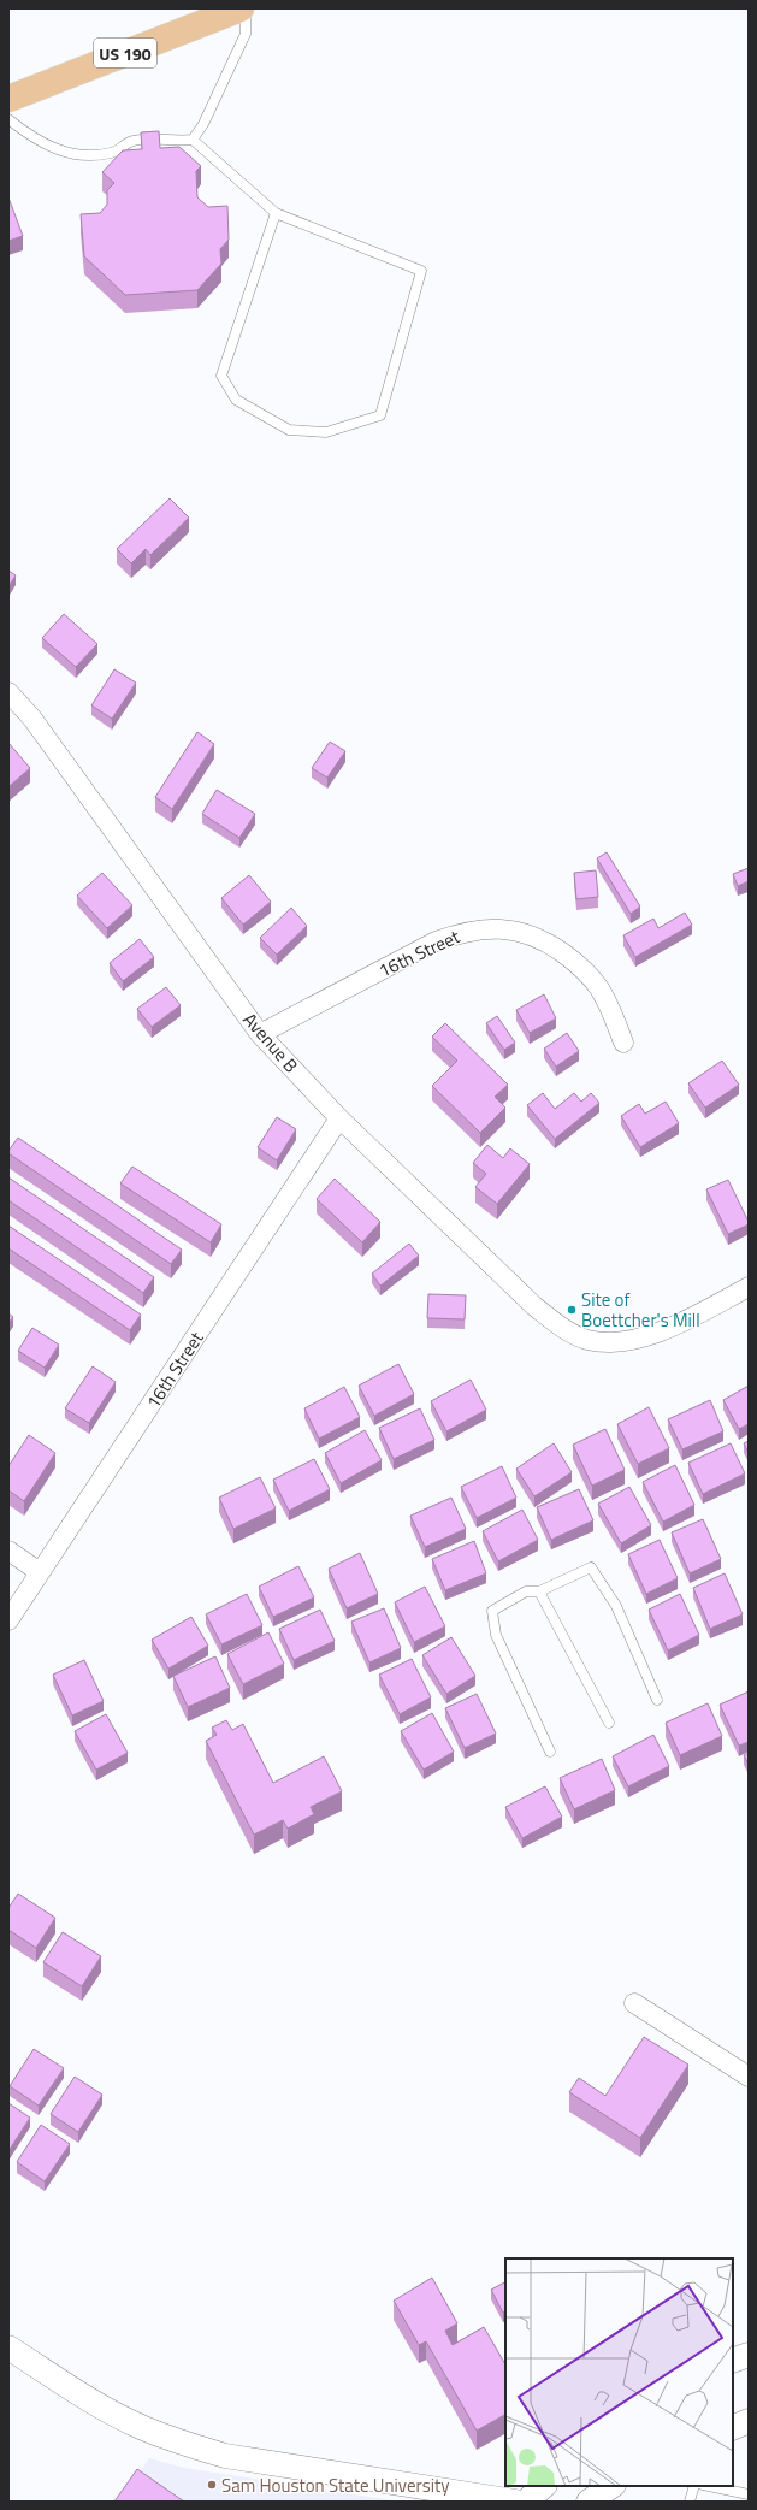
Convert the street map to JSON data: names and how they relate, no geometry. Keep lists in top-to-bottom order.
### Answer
{
  "streets": {
    "main road": ["US 190"],
    "street": ["16th Street", "Avenue B"]
  },
  "crossings": [
    ["16th Street", "Avenue B"]
  ],
  "places": ["Site of Boettcher's Mill", "Sam Houston State University"]
}
